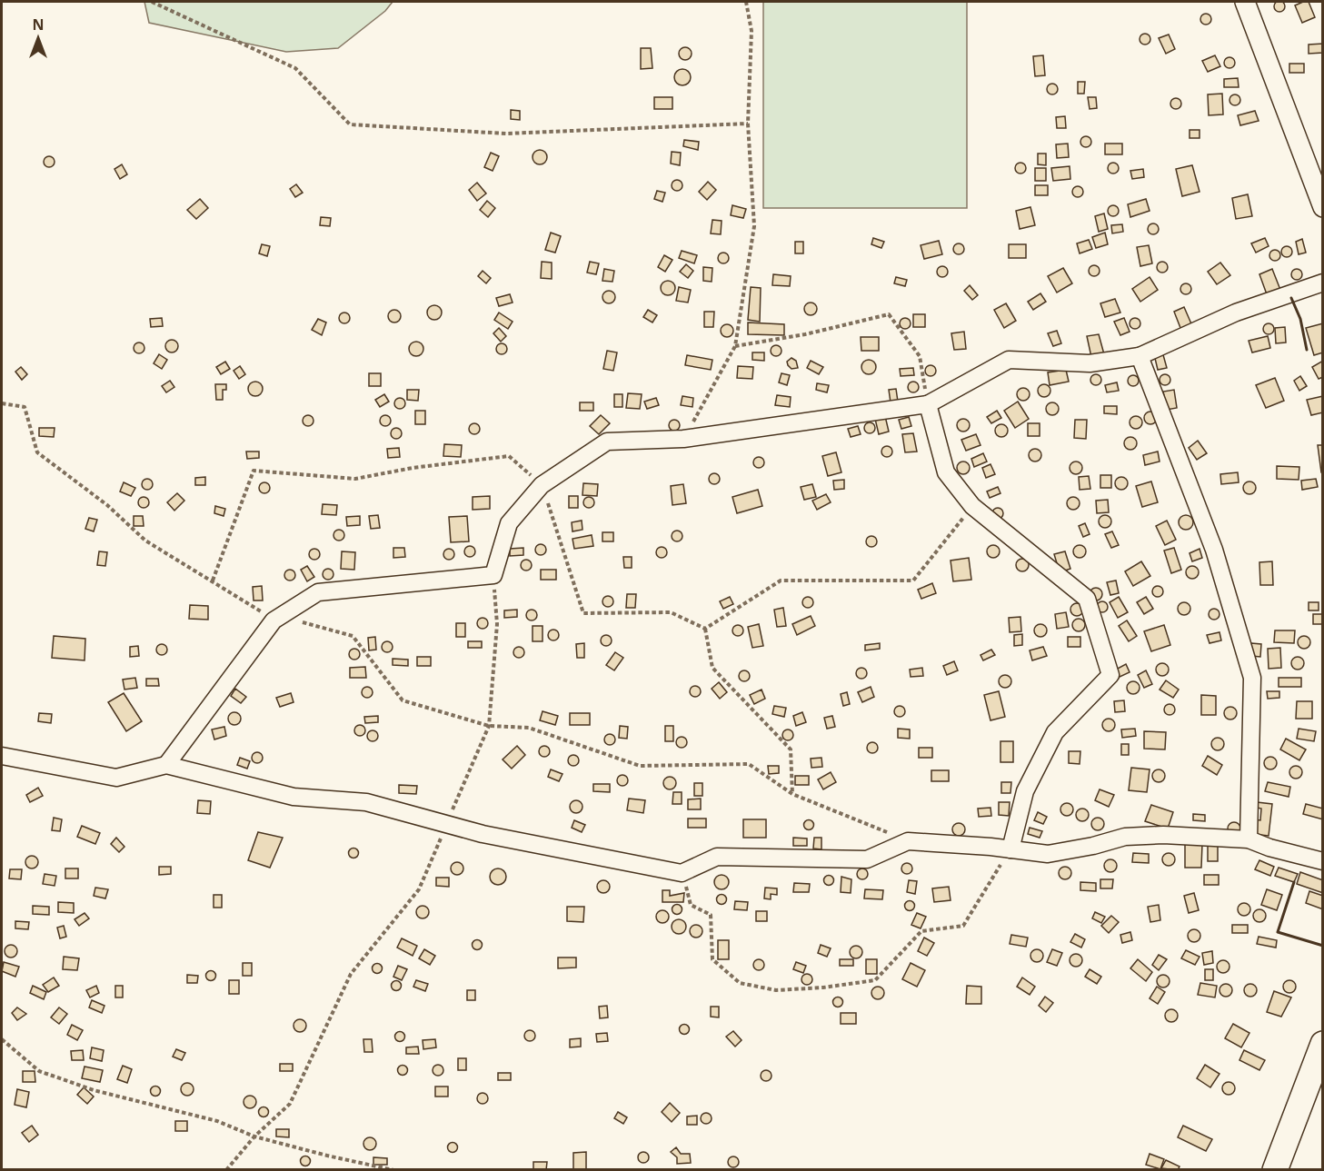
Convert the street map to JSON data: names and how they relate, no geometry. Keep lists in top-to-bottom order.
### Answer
{
  "north": "top"
}
